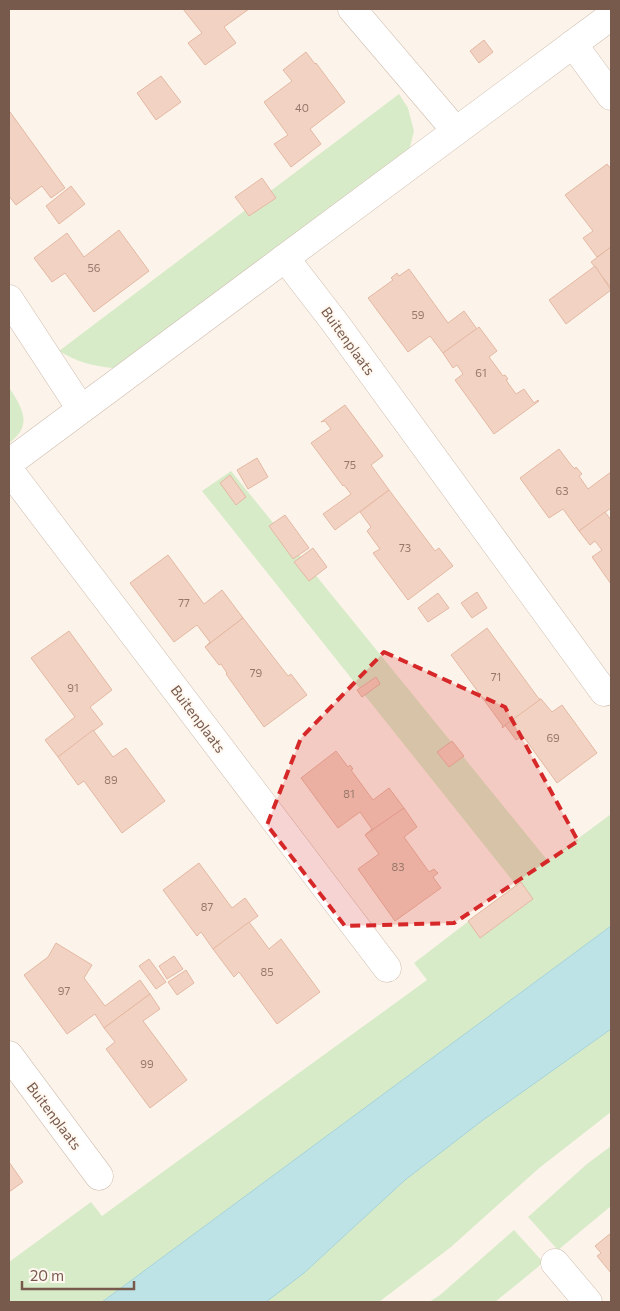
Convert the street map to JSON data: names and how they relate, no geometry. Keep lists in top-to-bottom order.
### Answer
{
  "streets": {
    "street": ["Buitenplaats"]
  },
  "house_numbers": [
    "40",
    "56",
    "59",
    "61",
    "75",
    "63",
    "73",
    "77",
    "79",
    "71",
    "91",
    "69",
    "89",
    "81",
    "83",
    "87",
    "85",
    "97",
    "99"
  ],
  "scale_bar": "20 m"
}
